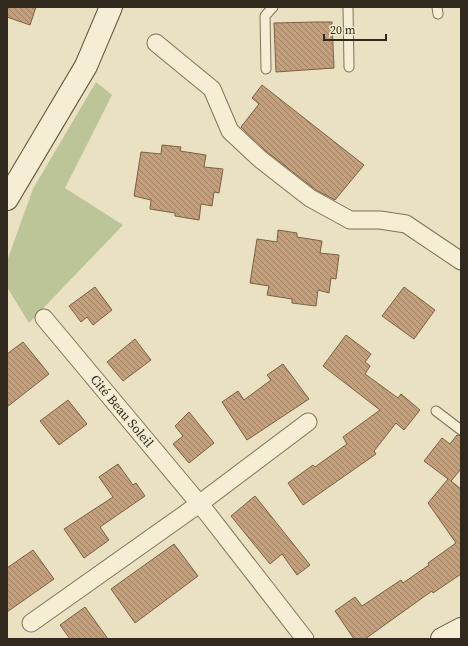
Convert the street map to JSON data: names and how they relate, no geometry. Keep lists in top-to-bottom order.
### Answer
{
  "streets": {
    "street": ["Cité Beau Soleil"]
  },
  "scale_bar": "20 m"
}
